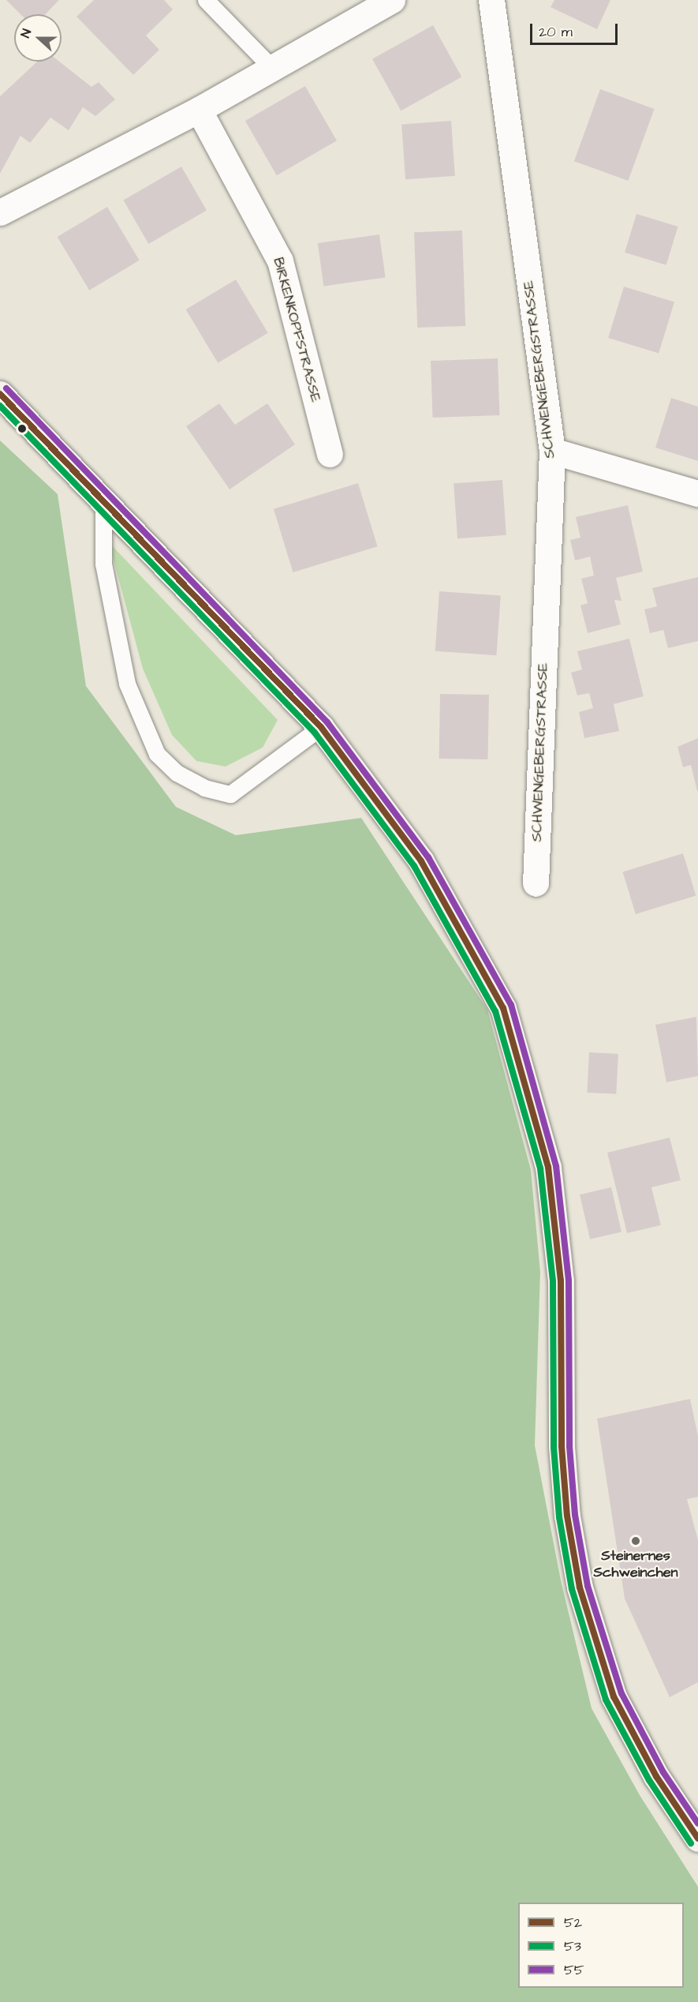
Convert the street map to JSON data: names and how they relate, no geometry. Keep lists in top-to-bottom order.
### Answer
{
  "streets": {
    "street": ["BIRKENKOPFSTRASSE", "SCHWENGEBERGSTRASSE"]
  },
  "places": ["Steinernes Schweinchen"],
  "lines": ["transit line 55", "transit line 52", "transit line 53"],
  "legend": ["52", "53", "55"],
  "scale_bar": "20 m",
  "north": "left"
}
